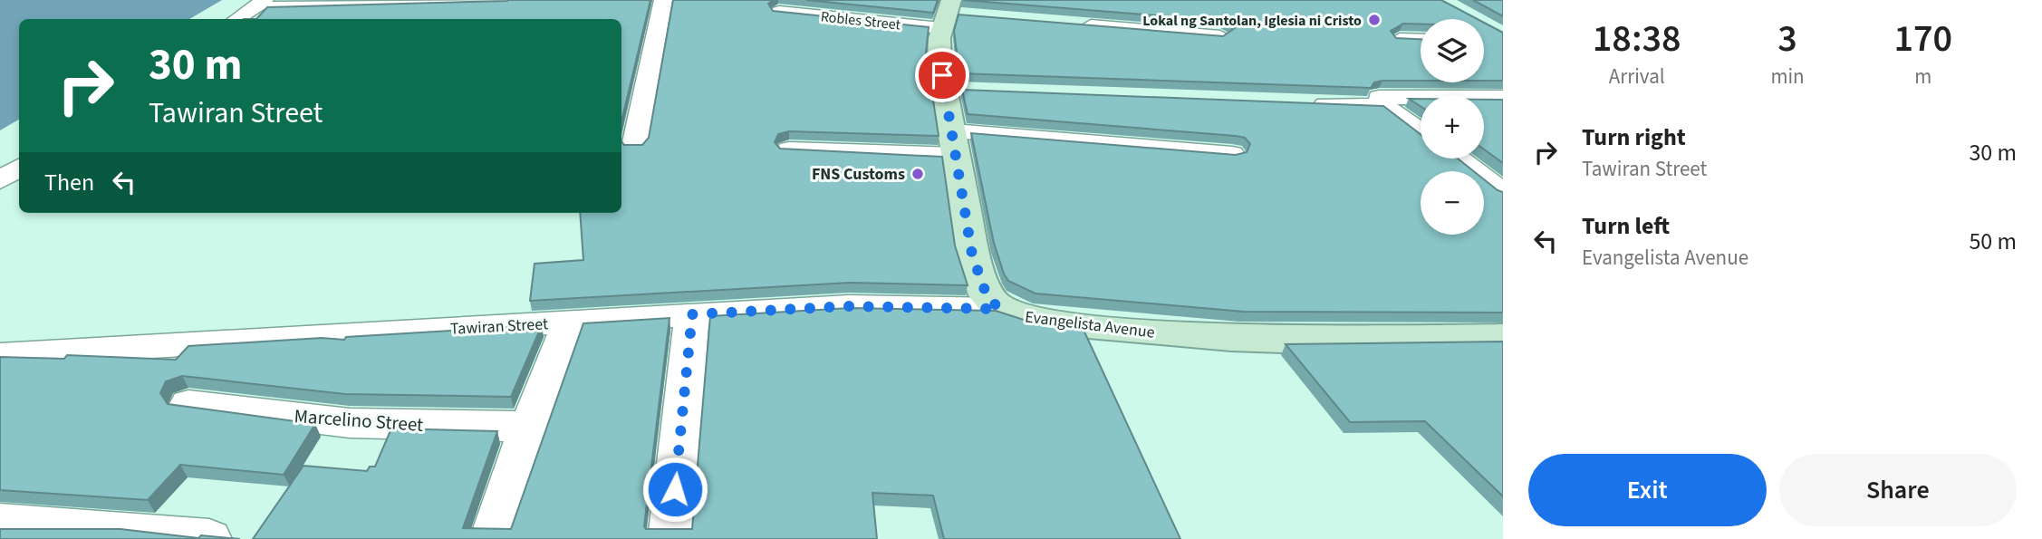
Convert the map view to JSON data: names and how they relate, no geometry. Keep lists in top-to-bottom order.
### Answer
{
  "streets": {
    "street": [
      "Robles Street",
      "Evangelista Avenue",
      "Tawiran Street",
      "Marcelino Street"
    ]
  },
  "crossings": [
    ["Evangelista Avenue", "Tawiran Street"]
  ],
  "places": ["Lokal ng Santolan, Iglesia ni Cristo", "FNS Customs"],
  "page": {
    "eta": [
      "18:38",
      "Arrival",
      "3",
      "min",
      "170",
      "m"
    ],
    "map_buttons": ["+", "−"],
    "turn": ["30 m", "Tawiran Street"],
    "list": [
      {
        "name": "Turn right",
        "note": "Tawiran Street",
        "value": "30 m"
      },
      {
        "name": "Turn left",
        "note": "Evangelista Avenue",
        "value": "50 m"
      }
    ],
    "then": "Then",
    "buttons": ["Exit", "Share"]
  }
}
